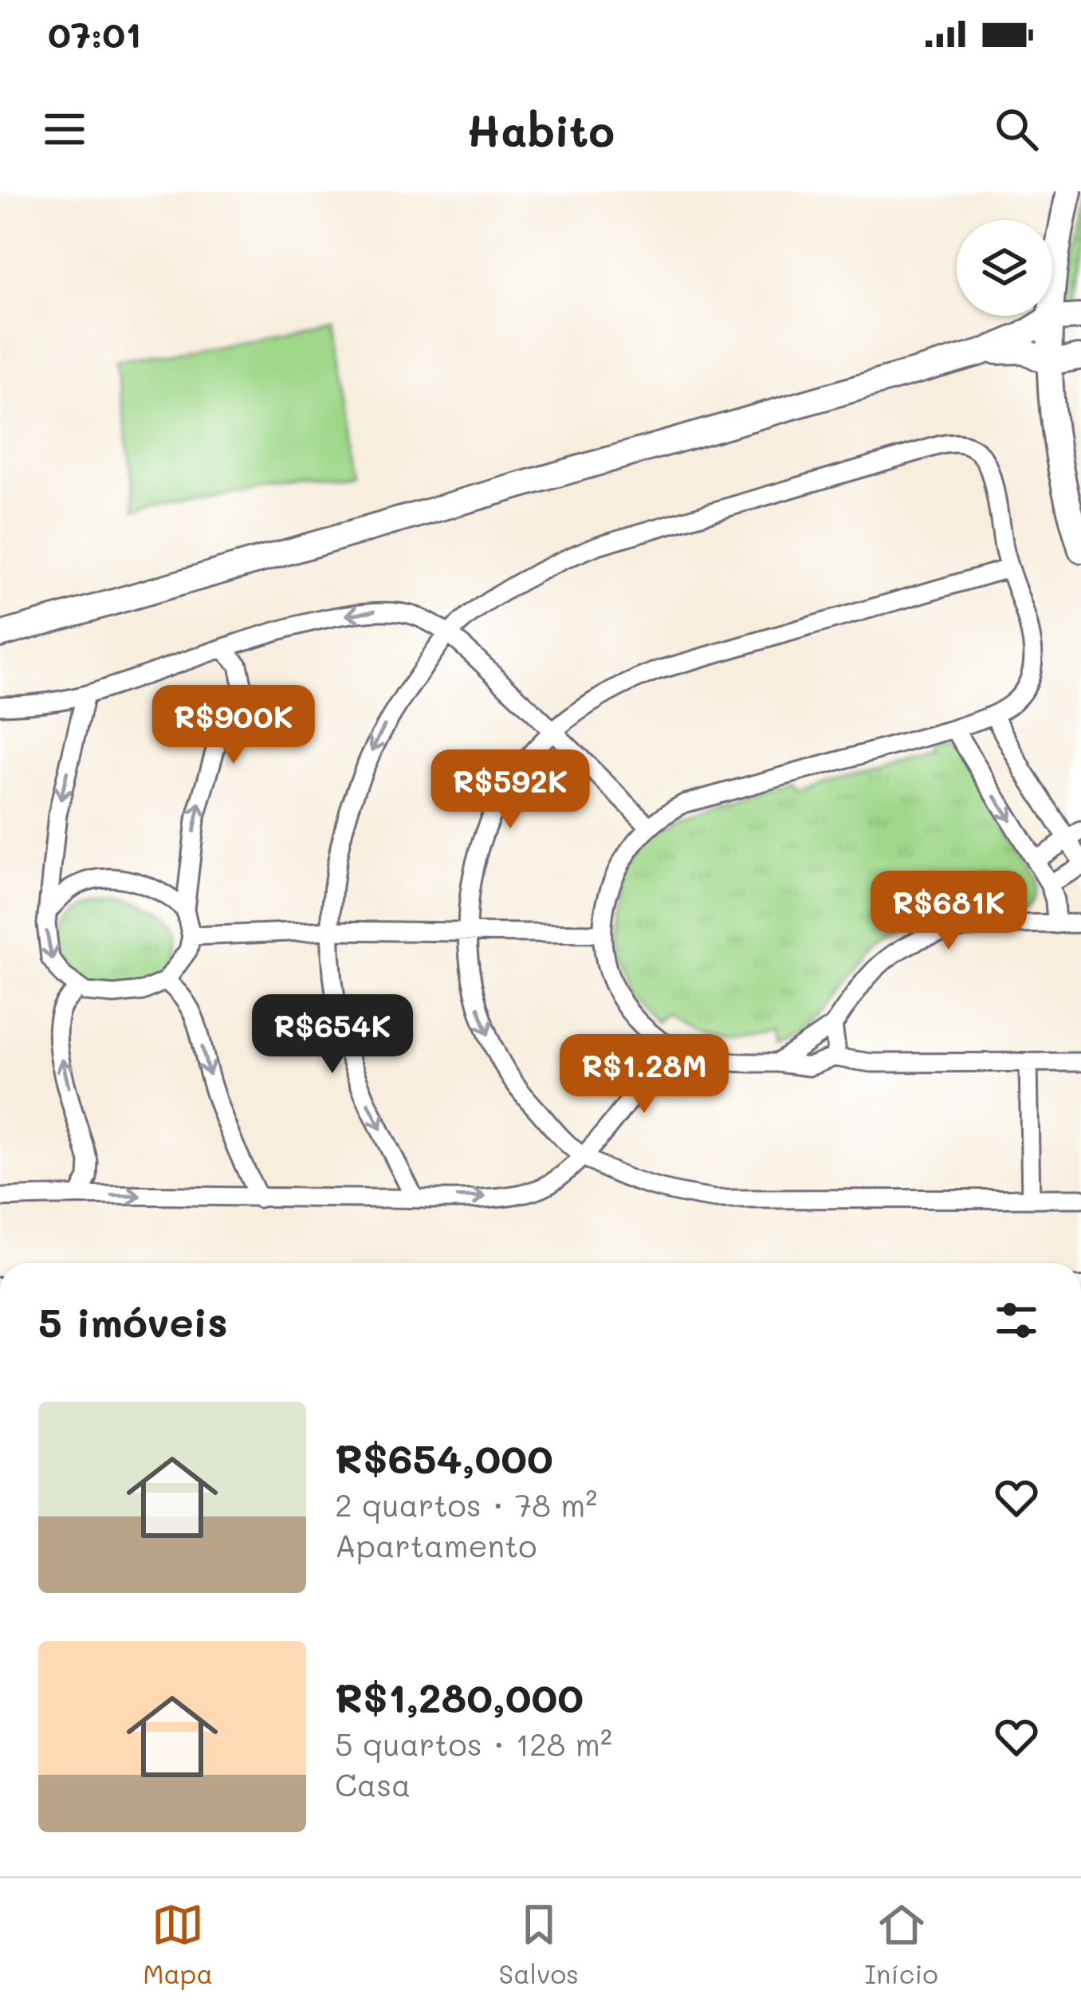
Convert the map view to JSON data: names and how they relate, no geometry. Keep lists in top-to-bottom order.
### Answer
{
  "page": {
    "status": "07:01",
    "header": "Habito",
    "price": [
      "R$900K",
      "R$592K",
      "R$681K",
      "R$654K",
      "R$1.28M"
    ],
    "heading": "5 imóveis",
    "list": [
      {
        "name": "R$654,000",
        "note": "2 quartos · 78 m² · Apartamento"
      },
      {
        "name": "R$1,280,000",
        "note": "5 quartos · 128 m² · Casa"
      }
    ],
    "tabs": ["Mapa", "Salvos", "Início"]
  }
}
